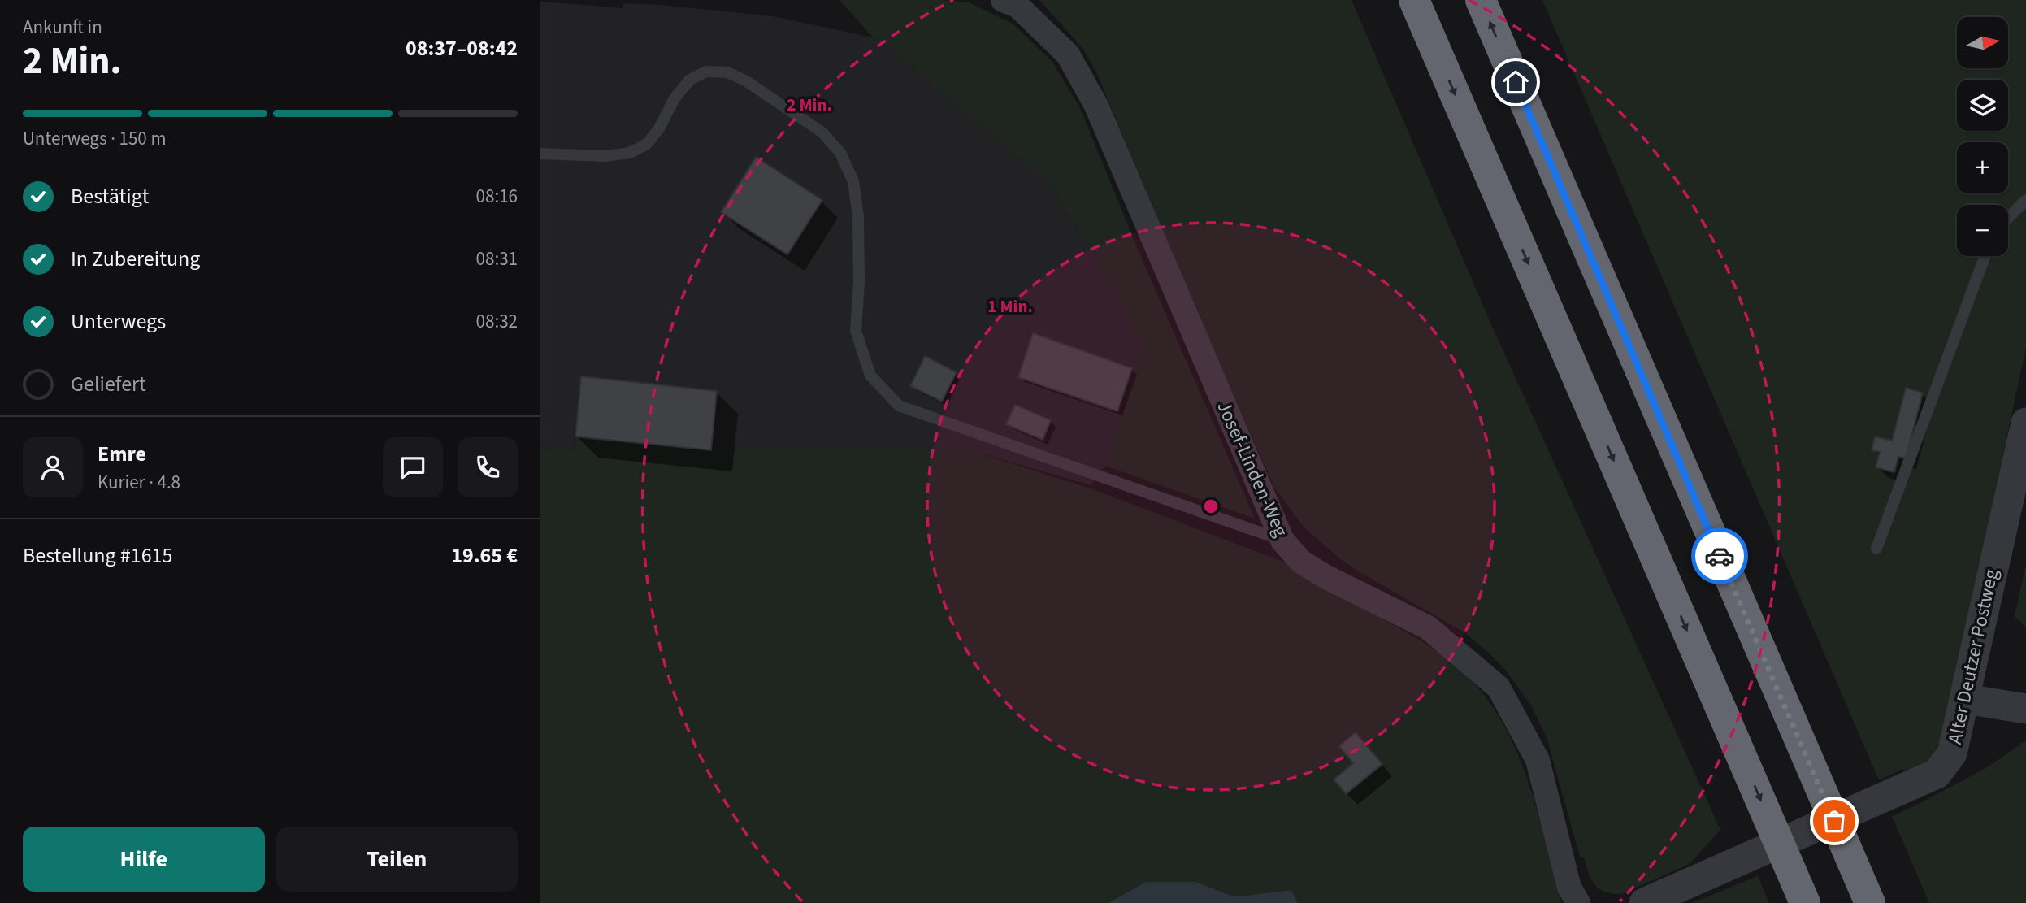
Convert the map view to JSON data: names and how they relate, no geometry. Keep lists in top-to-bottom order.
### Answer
{
  "streets": {
    "street": ["Josef-Linden-Weg", "Alter Deutzer Postweg"]
  },
  "north": "right",
  "page": {
    "heading": ["2 Min.", "Ankunft in", "08:37–08:42"],
    "panel": [
      "Emre",
      "Kurier · 4.8",
      "Bestellung #1615",
      "19.65 €"
    ],
    "map_buttons": ["+", "−"],
    "bar": "Unterwegs · 150 m",
    "list": [
      ["Bestätigt", "08:16"],
      ["In Zubereitung", "08:31"],
      ["Unterwegs", "08:32"],
      "Geliefert"
    ],
    "buttons": ["Hilfe", "Teilen"]
  },
  "rings": ["2 Min.", "1 Min."]
}
